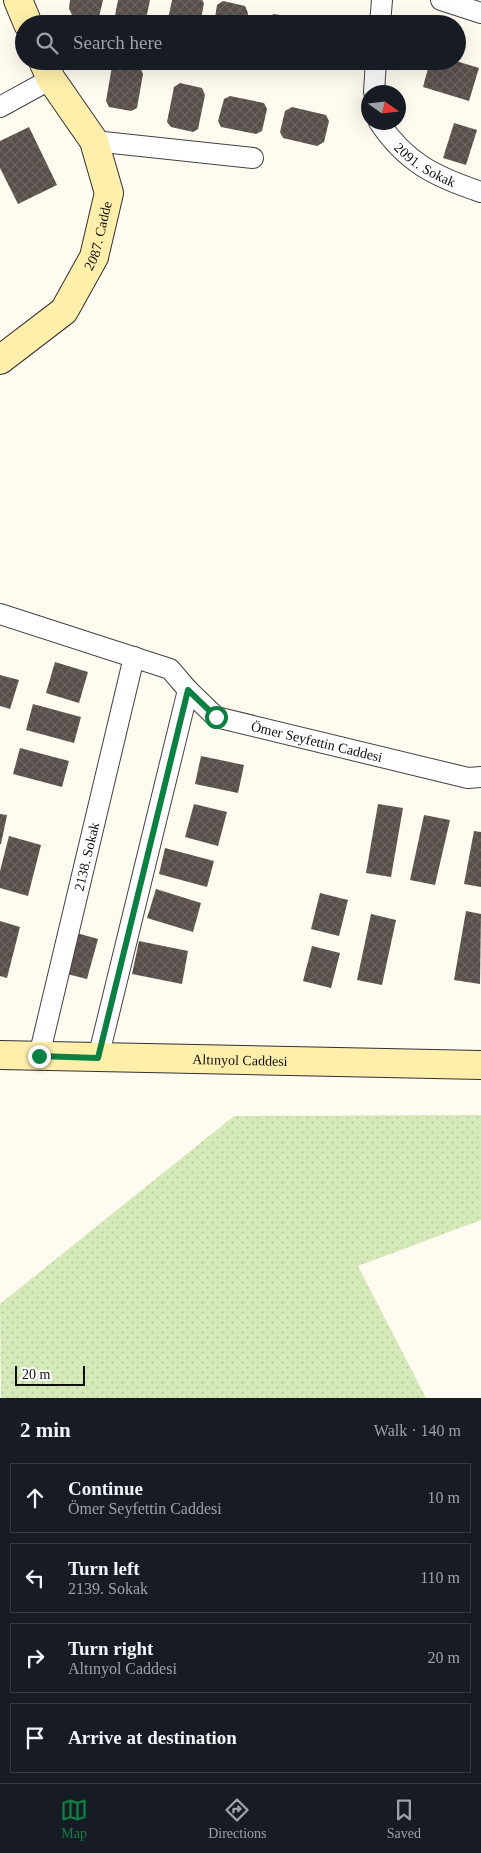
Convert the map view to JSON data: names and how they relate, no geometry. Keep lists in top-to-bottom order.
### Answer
{
  "streets": {
    "main road": ["2087. Cadde", "Altınyol Caddesi"],
    "street": ["2091. Sokak", "Ömer Seyfettin Caddesi", "2138. Sokak"]
  },
  "crossings": [
    ["Ömer Seyfettin Caddesi", "2138. Sokak"],
    ["2138. Sokak", "Altınyol Caddesi"]
  ],
  "scale_bar": "20 m",
  "north": "right",
  "page": {
    "search": "Search here",
    "scale": "20 m",
    "heading": ["2 min", "Walk · 140 m"],
    "list": [
      ["Continue", "Ömer Seyfettin Caddesi", "10 m"],
      ["Turn left", "2139. Sokak", "110 m"],
      ["Turn right", "Altınyol Caddesi", "20 m"],
      "Arrive at destination"
    ],
    "nav": ["Map", "Directions", "Saved"]
  }
}
